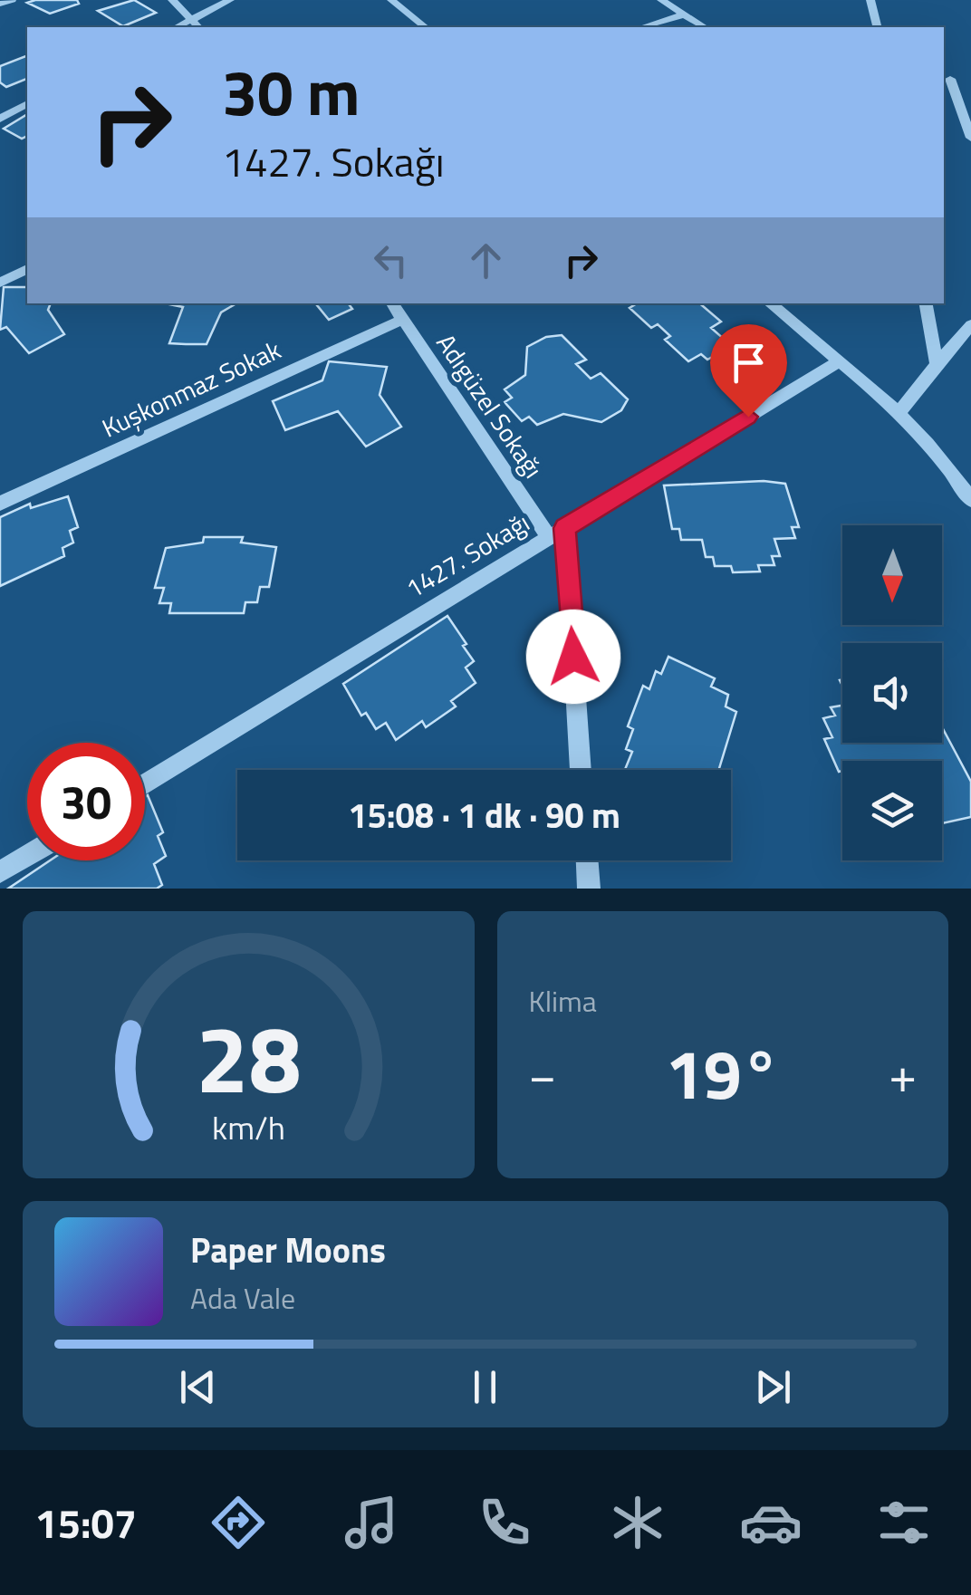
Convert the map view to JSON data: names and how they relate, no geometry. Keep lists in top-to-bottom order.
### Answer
{
  "streets": {
    "street": ["Kuşkonmaz Sokak", "Adıgüzel Sokağı", "1427. Sokağı"]
  },
  "crossings": [
    ["Kuşkonmaz Sokak", "Adıgüzel Sokağı"],
    ["Adıgüzel Sokağı", "1427. Sokağı"]
  ],
  "north": "bottom",
  "page": {
    "turn": ["30 m", "1427. Sokağı"],
    "limit": "30",
    "trip": "15:08 · 1 dk · 90 m",
    "tile": "Klima",
    "heat": ["−", "19°", "+"],
    "song": ["Paper Moons", "Ada Vale"],
    "tabs": "15:07",
    "gauge": ["28", "km/h"]
  }
}
